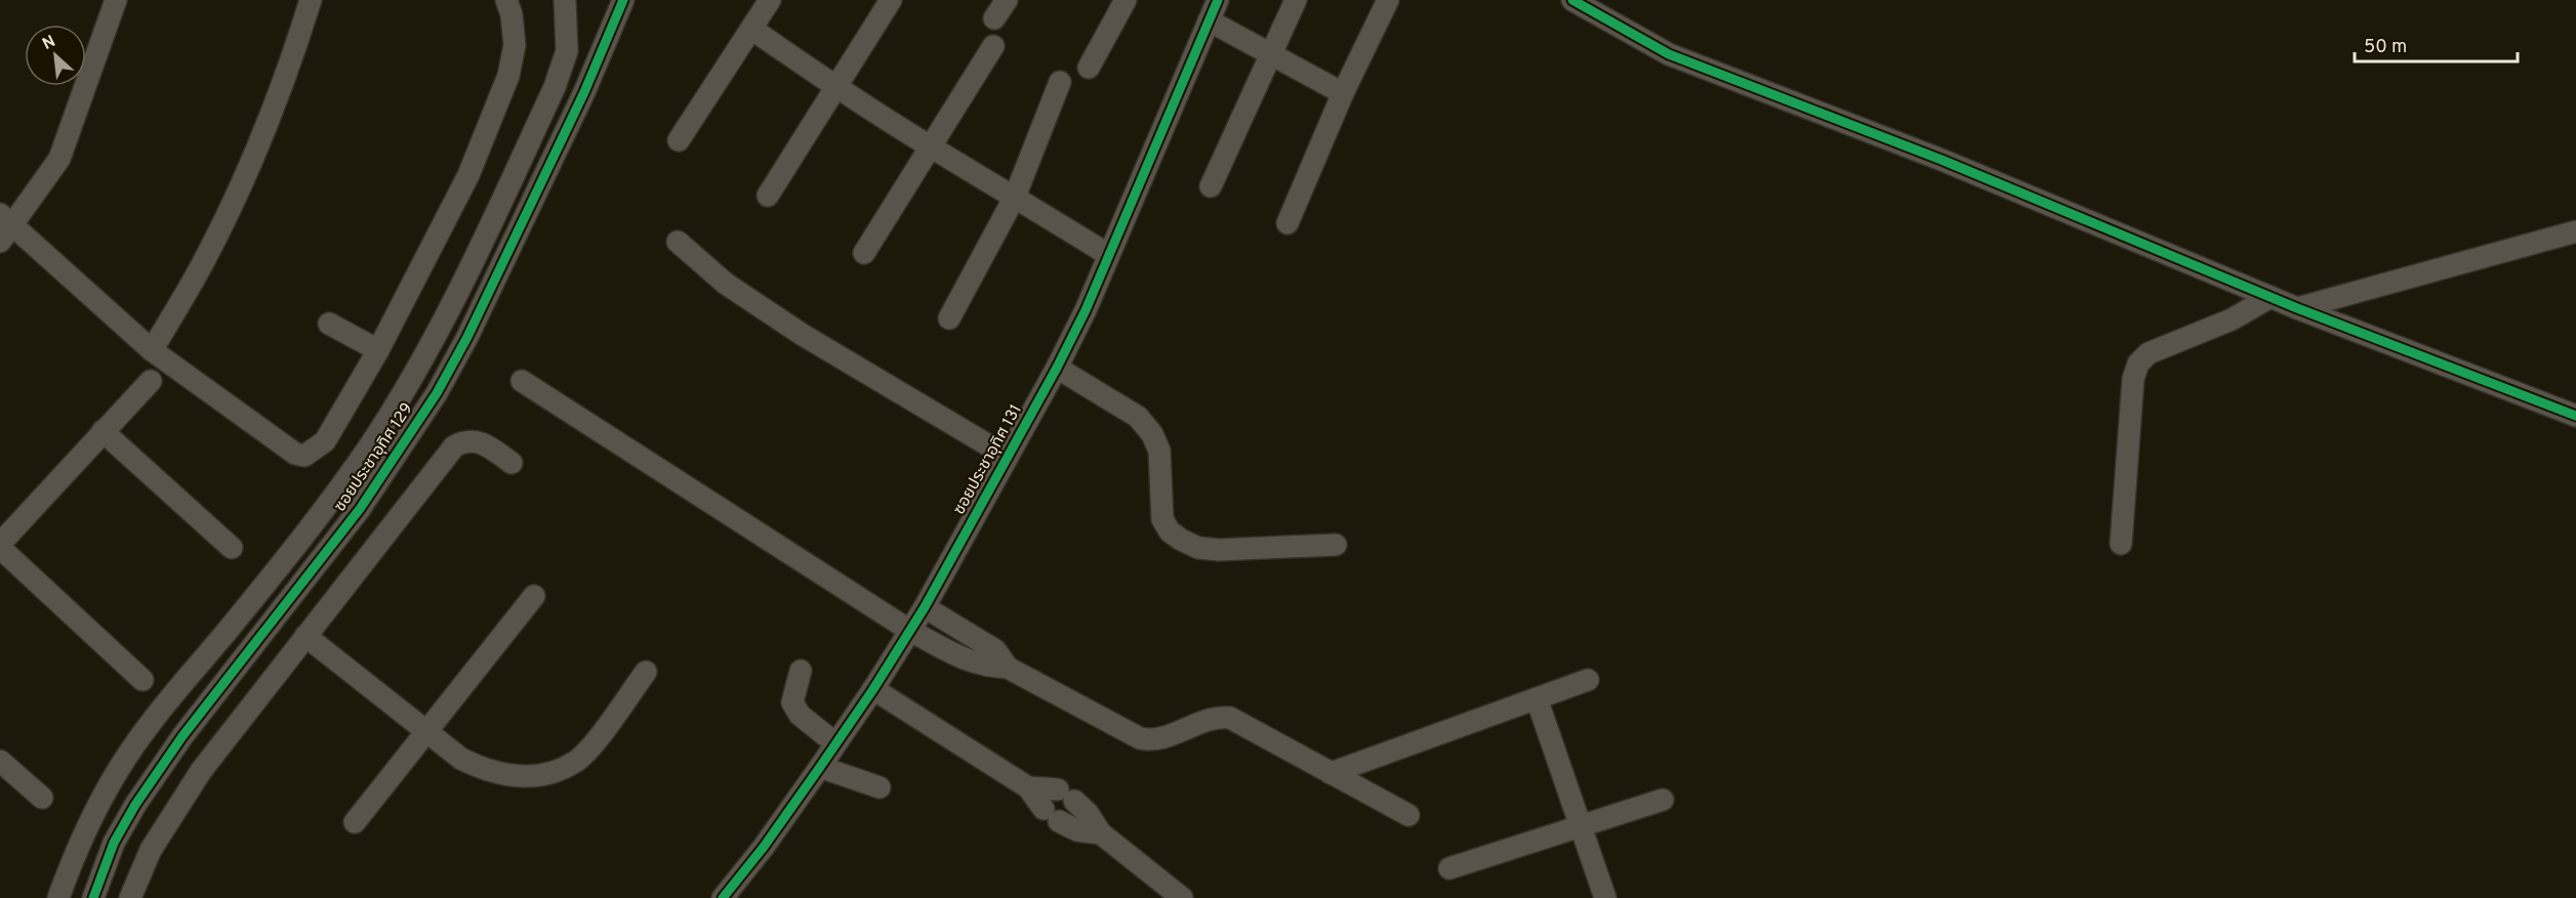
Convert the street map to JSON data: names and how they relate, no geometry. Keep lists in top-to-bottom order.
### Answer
{
  "streets": {
    "street": ["ซอยประชาอุทิศ 129", "ซอยประชาอุทิศ 131"]
  },
  "scale_bar": "50 m",
  "north": "top left"
}
